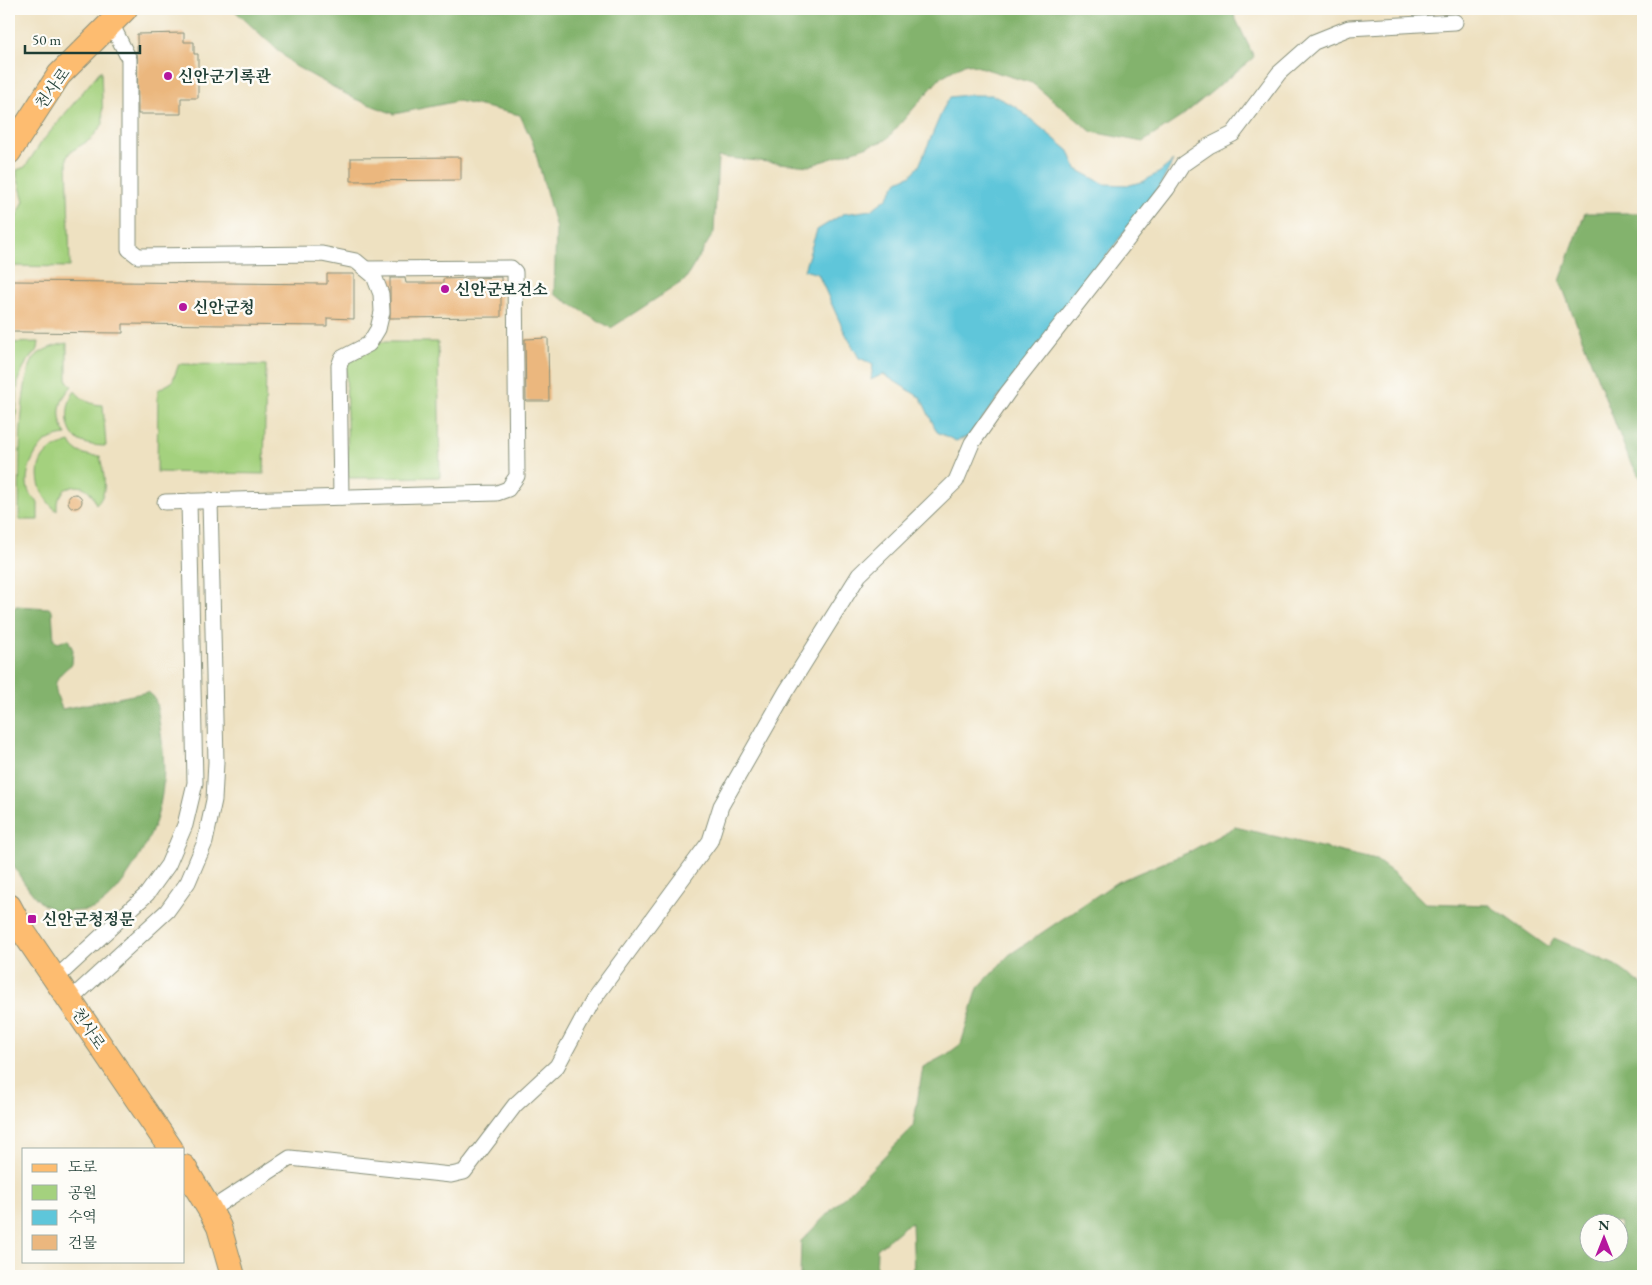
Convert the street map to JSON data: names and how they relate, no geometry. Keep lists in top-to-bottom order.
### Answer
{
  "streets": {
    "main road": ["천사로"]
  },
  "places": {
    "other": ["신안군기록관", "신안군보건소", "신안군청"],
    "transit": ["신안군청정문"]
  },
  "legend": [
    "도로",
    "공원",
    "수역",
    "건물"
  ],
  "scale_bar": "50 m",
  "north": "top"
}
